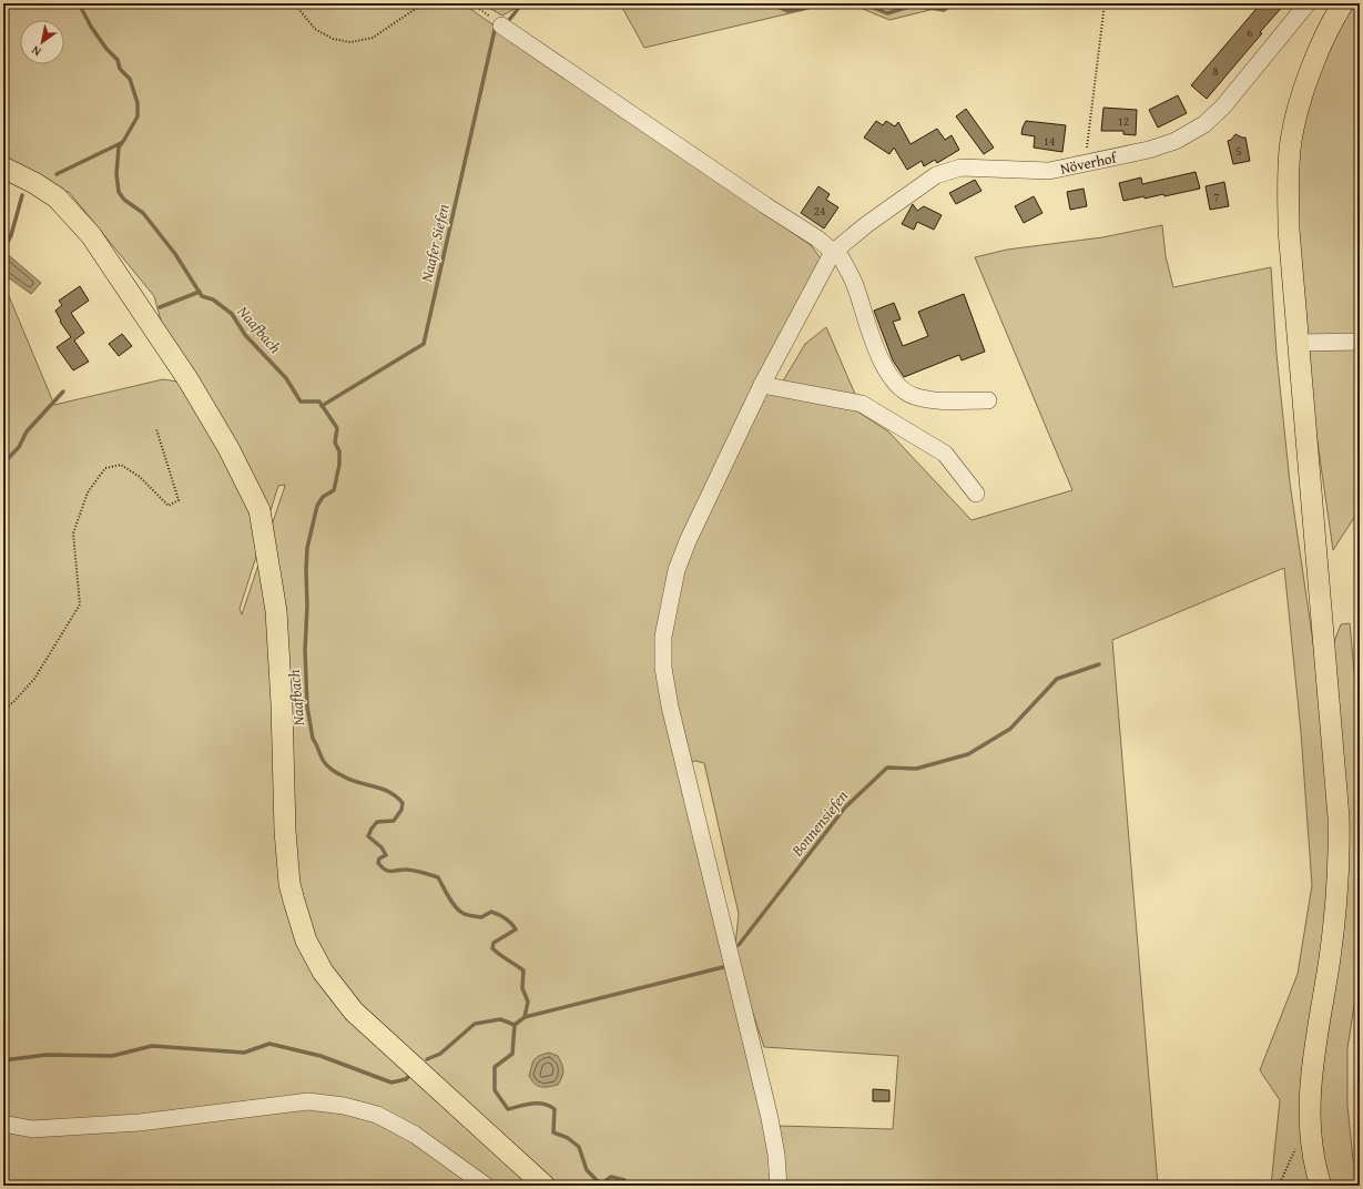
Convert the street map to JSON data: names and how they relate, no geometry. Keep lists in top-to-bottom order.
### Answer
{
  "streets": {
    "street": ["Növerhof"]
  },
  "water": ["Naafer Siefen", "Naafbach", "Bonnensiefen"],
  "house_numbers": [
    "6",
    "8",
    "12",
    "14",
    "5",
    "7",
    "24"
  ],
  "north": "bottom left"
}
